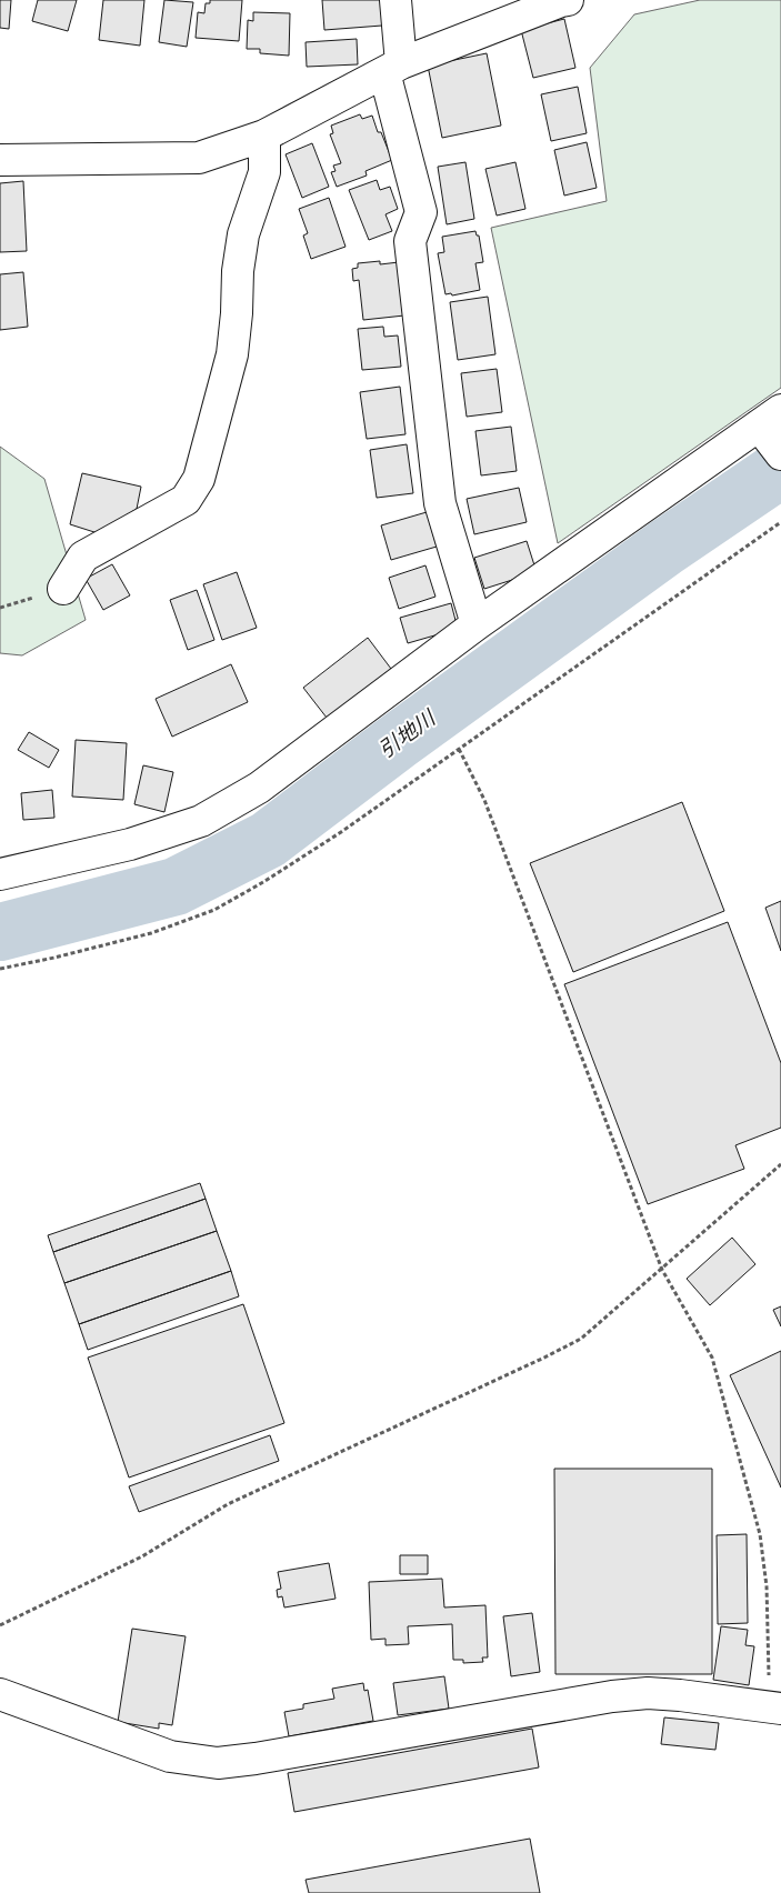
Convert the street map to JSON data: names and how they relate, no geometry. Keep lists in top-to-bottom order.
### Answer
{
  "water": ["引地川"]
}
